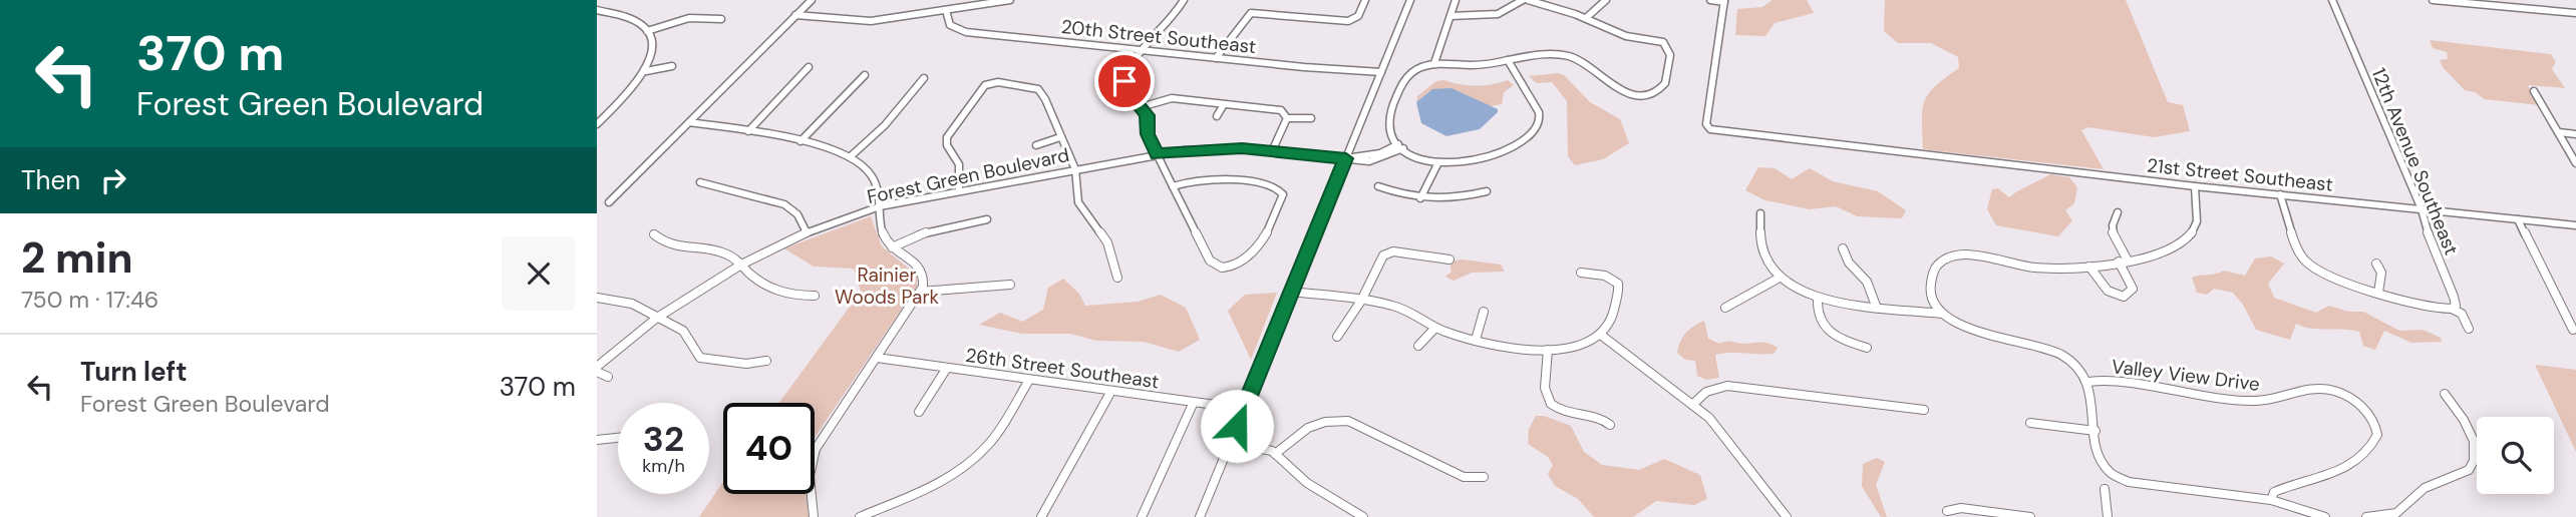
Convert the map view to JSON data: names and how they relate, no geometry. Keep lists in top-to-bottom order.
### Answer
{
  "streets": {
    "street": [
      "20th Street Southeast",
      "12th Avenue Southeast",
      "21st Street Southeast",
      "Forest Green Boulevard",
      "26th Street Southeast",
      "Valley View Drive"
    ]
  },
  "crossings": [
    ["12th Avenue Southeast", "21st Street Southeast"]
  ],
  "parks": ["Rainier Woods Park"],
  "page": {
    "turn": ["370 m", "Forest Green Boulevard"],
    "then": "Then",
    "heading": ["2 min", "750 m · 17:46"],
    "list": [
      {
        "name": "Turn left",
        "note": "Forest Green Boulevard",
        "value": "370 m"
      }
    ],
    "speed": "32 km/h",
    "limit": "40"
  }
}
